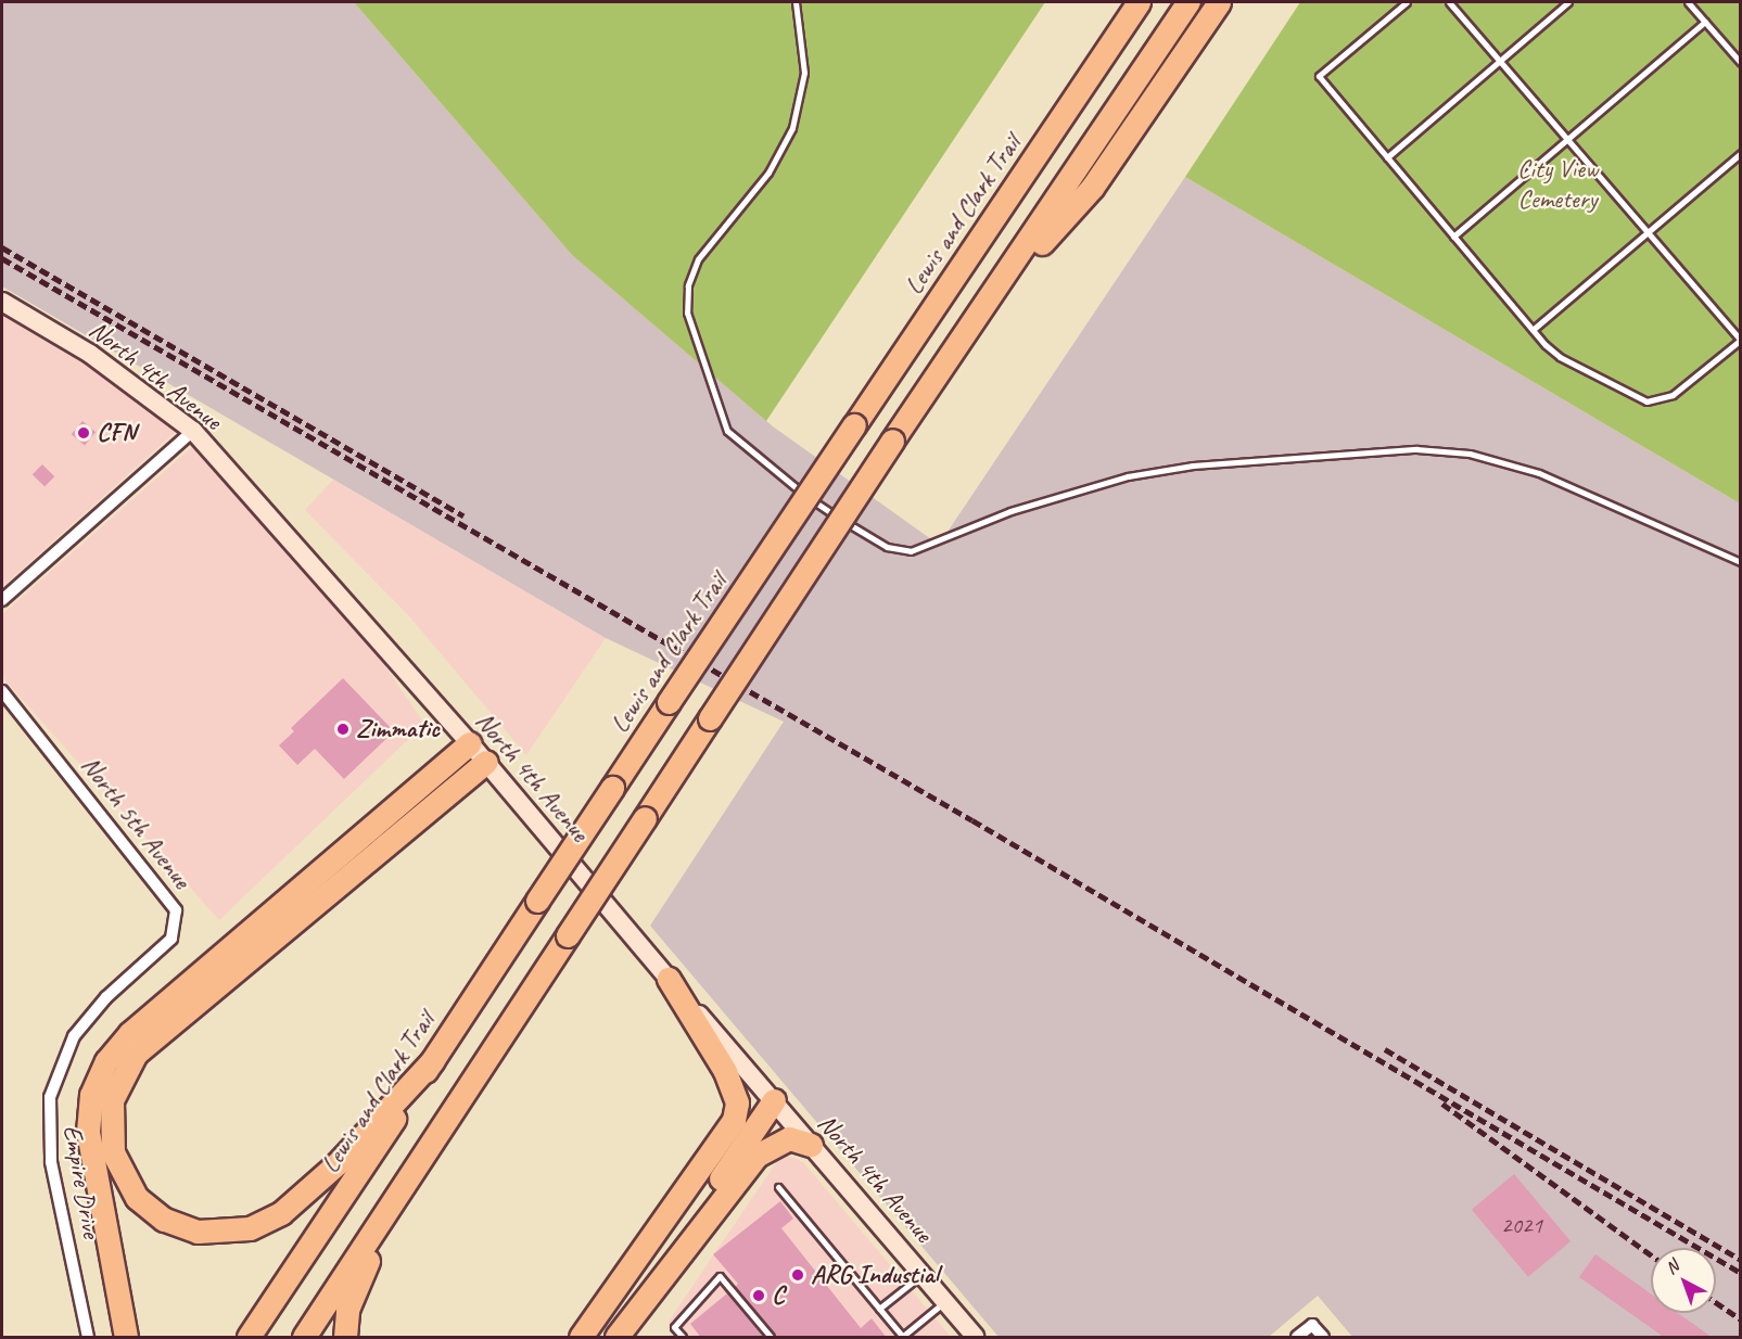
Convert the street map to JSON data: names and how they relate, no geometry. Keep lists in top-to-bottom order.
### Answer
{
  "streets": {
    "highway": ["Lewis and Clark Trail"],
    "main road": ["North 4th Avenue"],
    "street": ["North 5th Avenue", "Empire Drive"]
  },
  "crossings": [
    ["North 5th Avenue", "Empire Drive"]
  ],
  "parks": ["City View Cemetery"],
  "places": [
    "CFN",
    "Zimmatic",
    "ARG Industial",
    "C"
  ],
  "house_numbers": ["2021"],
  "north": "top left"
}
